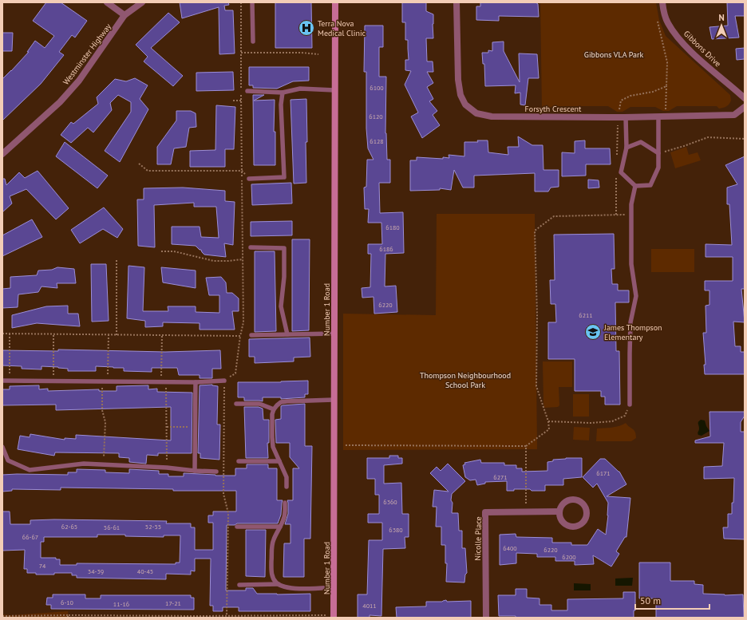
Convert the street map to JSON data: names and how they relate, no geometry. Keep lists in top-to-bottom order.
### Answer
{
  "streets": {
    "main road": ["Number 1 Road"],
    "street": [
      "Gibbons Drive",
      "Westminster Highway",
      "Forsyth Crescent",
      "Nicolle Place"
    ]
  },
  "parks": ["Gibbons VLA Park", "Thompson Neighbourhood School Park"],
  "places": {
    "hospital": ["Terra Nova Medical Clinic"],
    "school or university": ["James Thompson Elementary"]
  },
  "house_numbers": [
    "6100",
    "6120",
    "6128",
    "6180",
    "6186",
    "6220",
    "6211",
    "6171",
    "6271",
    "6360",
    "62-65",
    "52-55",
    "56-61",
    "6380",
    "66-67",
    "6400",
    "6220",
    "6200",
    "74",
    "34-39",
    "40-45",
    "6-10",
    "17-21",
    "11-16",
    "4011"
  ],
  "scale_bar": "50 m",
  "north": "top"
}
